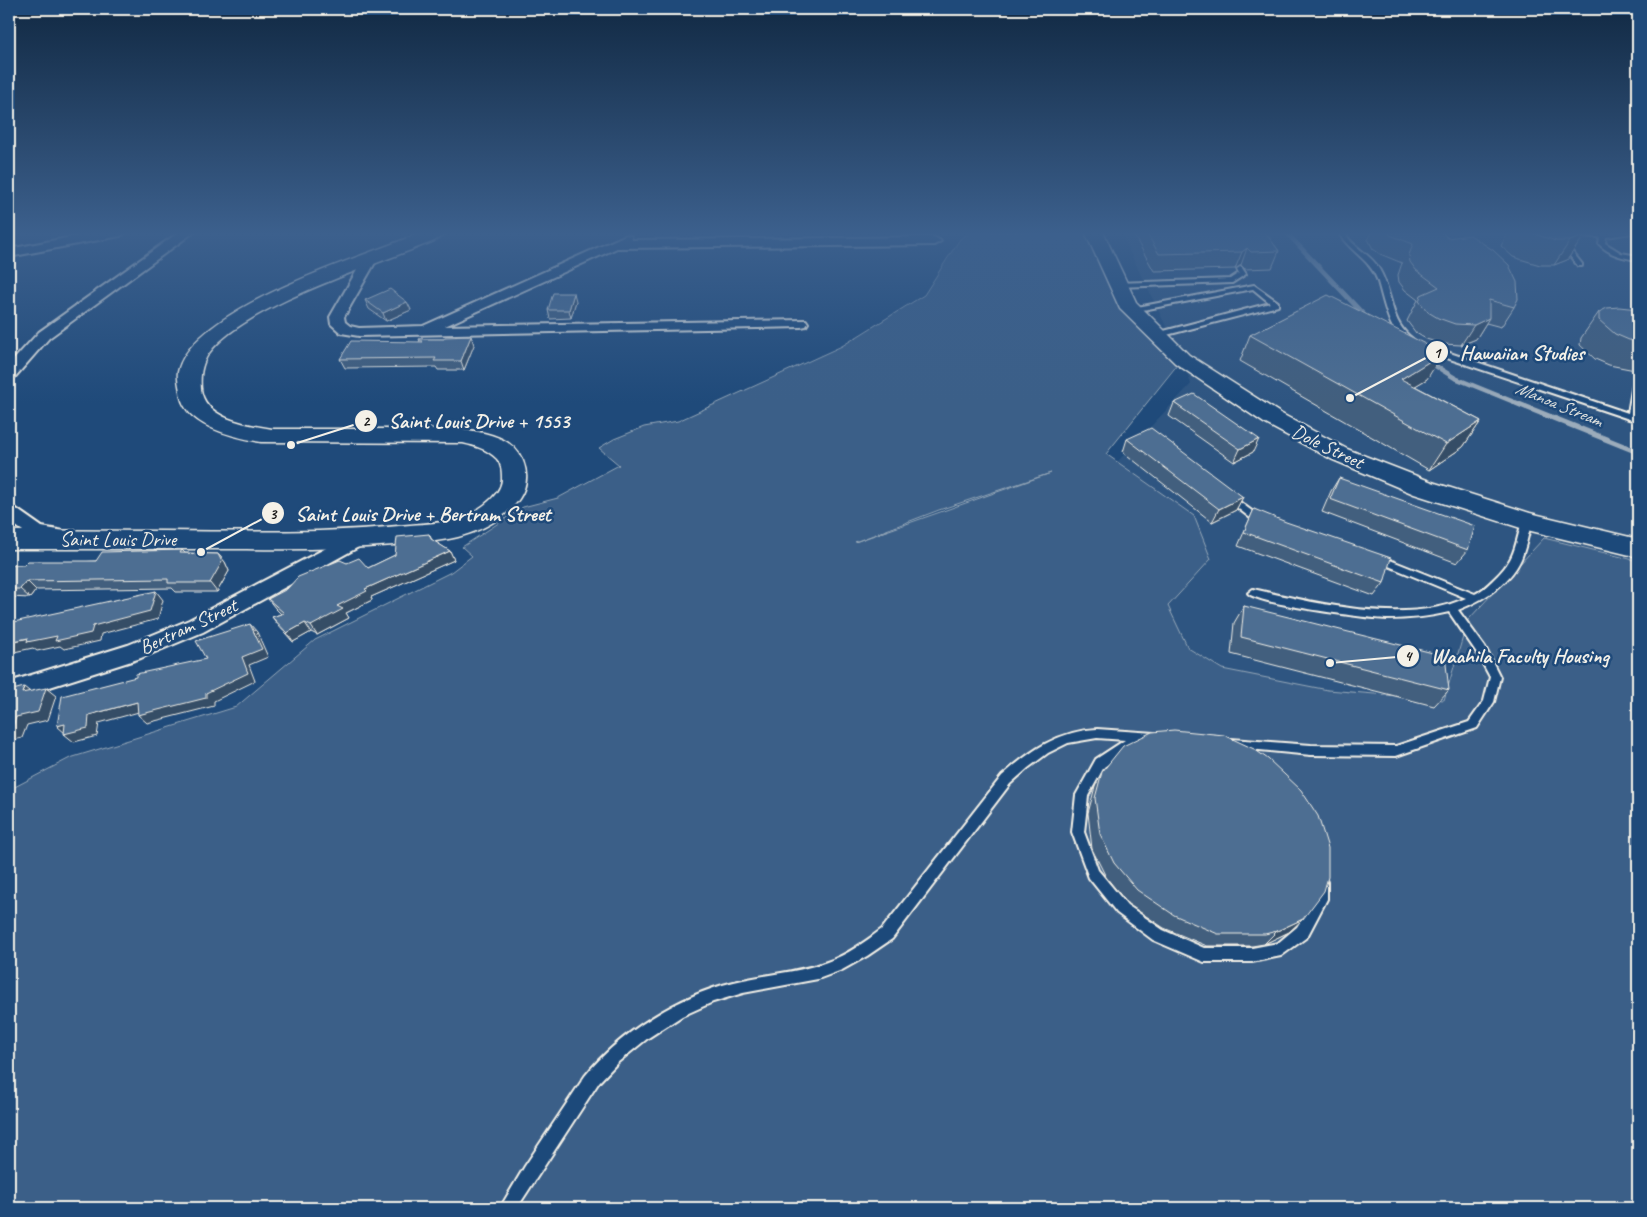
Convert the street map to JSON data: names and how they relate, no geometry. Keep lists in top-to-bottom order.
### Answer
{
  "streets": {
    "street": ["Dole Street", "Saint Louis Drive", "Bertram Street"]
  },
  "crossings": [
    ["Saint Louis Drive", "Bertram Street"]
  ],
  "water": ["Manoa Stream"],
  "places": [
    "Hawaiian Studies",
    "Saint Louis Drive + 1553",
    "Saint Louis Drive + Bertram Street",
    "Waahila Faculty Housing"
  ]
}
